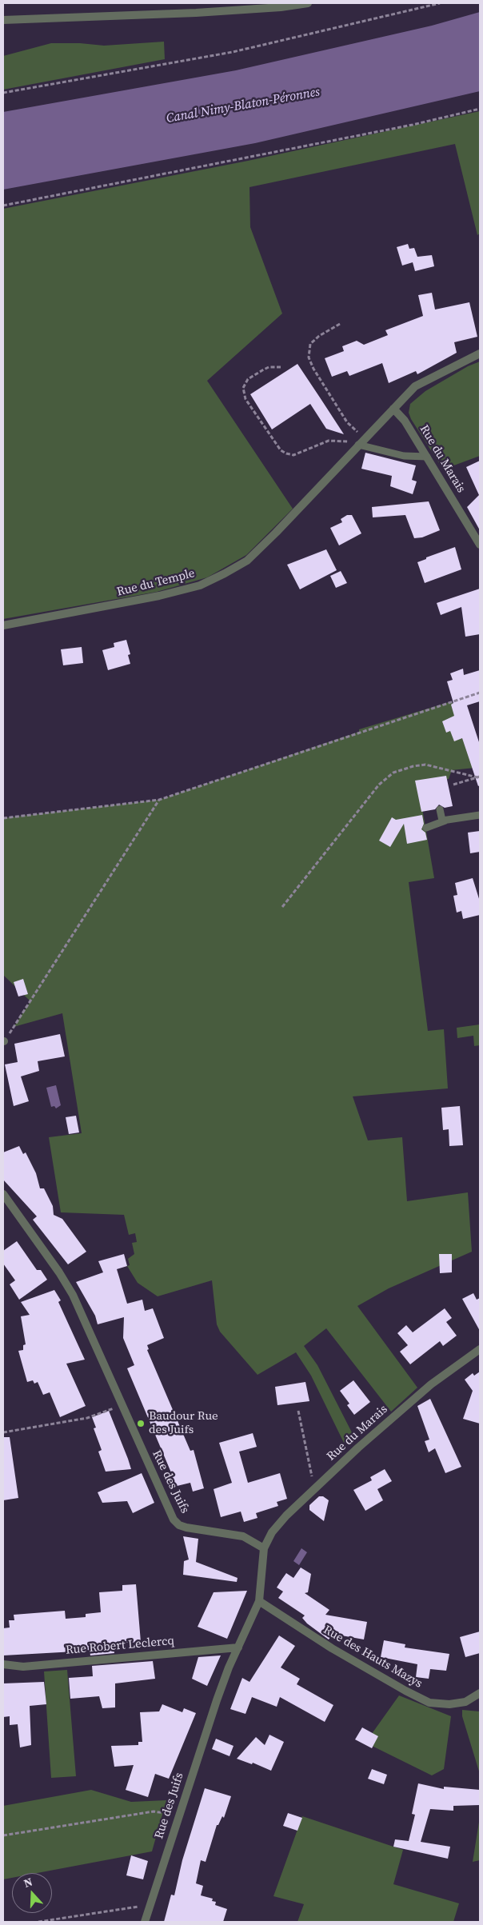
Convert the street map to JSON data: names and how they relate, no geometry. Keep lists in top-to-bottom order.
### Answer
{
  "streets": {
    "street": [
      "Rue du Marais",
      "Rue du Temple",
      "Rue des Juifs",
      "Rue Robert Leclercq",
      "Rue des Hauts Mazys"
    ]
  },
  "crossings": [
    ["Rue du Marais", "Rue du Temple"],
    ["Rue du Marais", "Rue des Juifs"],
    ["Rue des Juifs", "Rue Robert Leclercq"],
    ["Rue des Juifs", "Rue des Hauts Mazys"]
  ],
  "water": ["Canal Nimy-Blaton-Péronnes"],
  "places": ["Baudour Rue des Juifs"],
  "north": "top"
}
